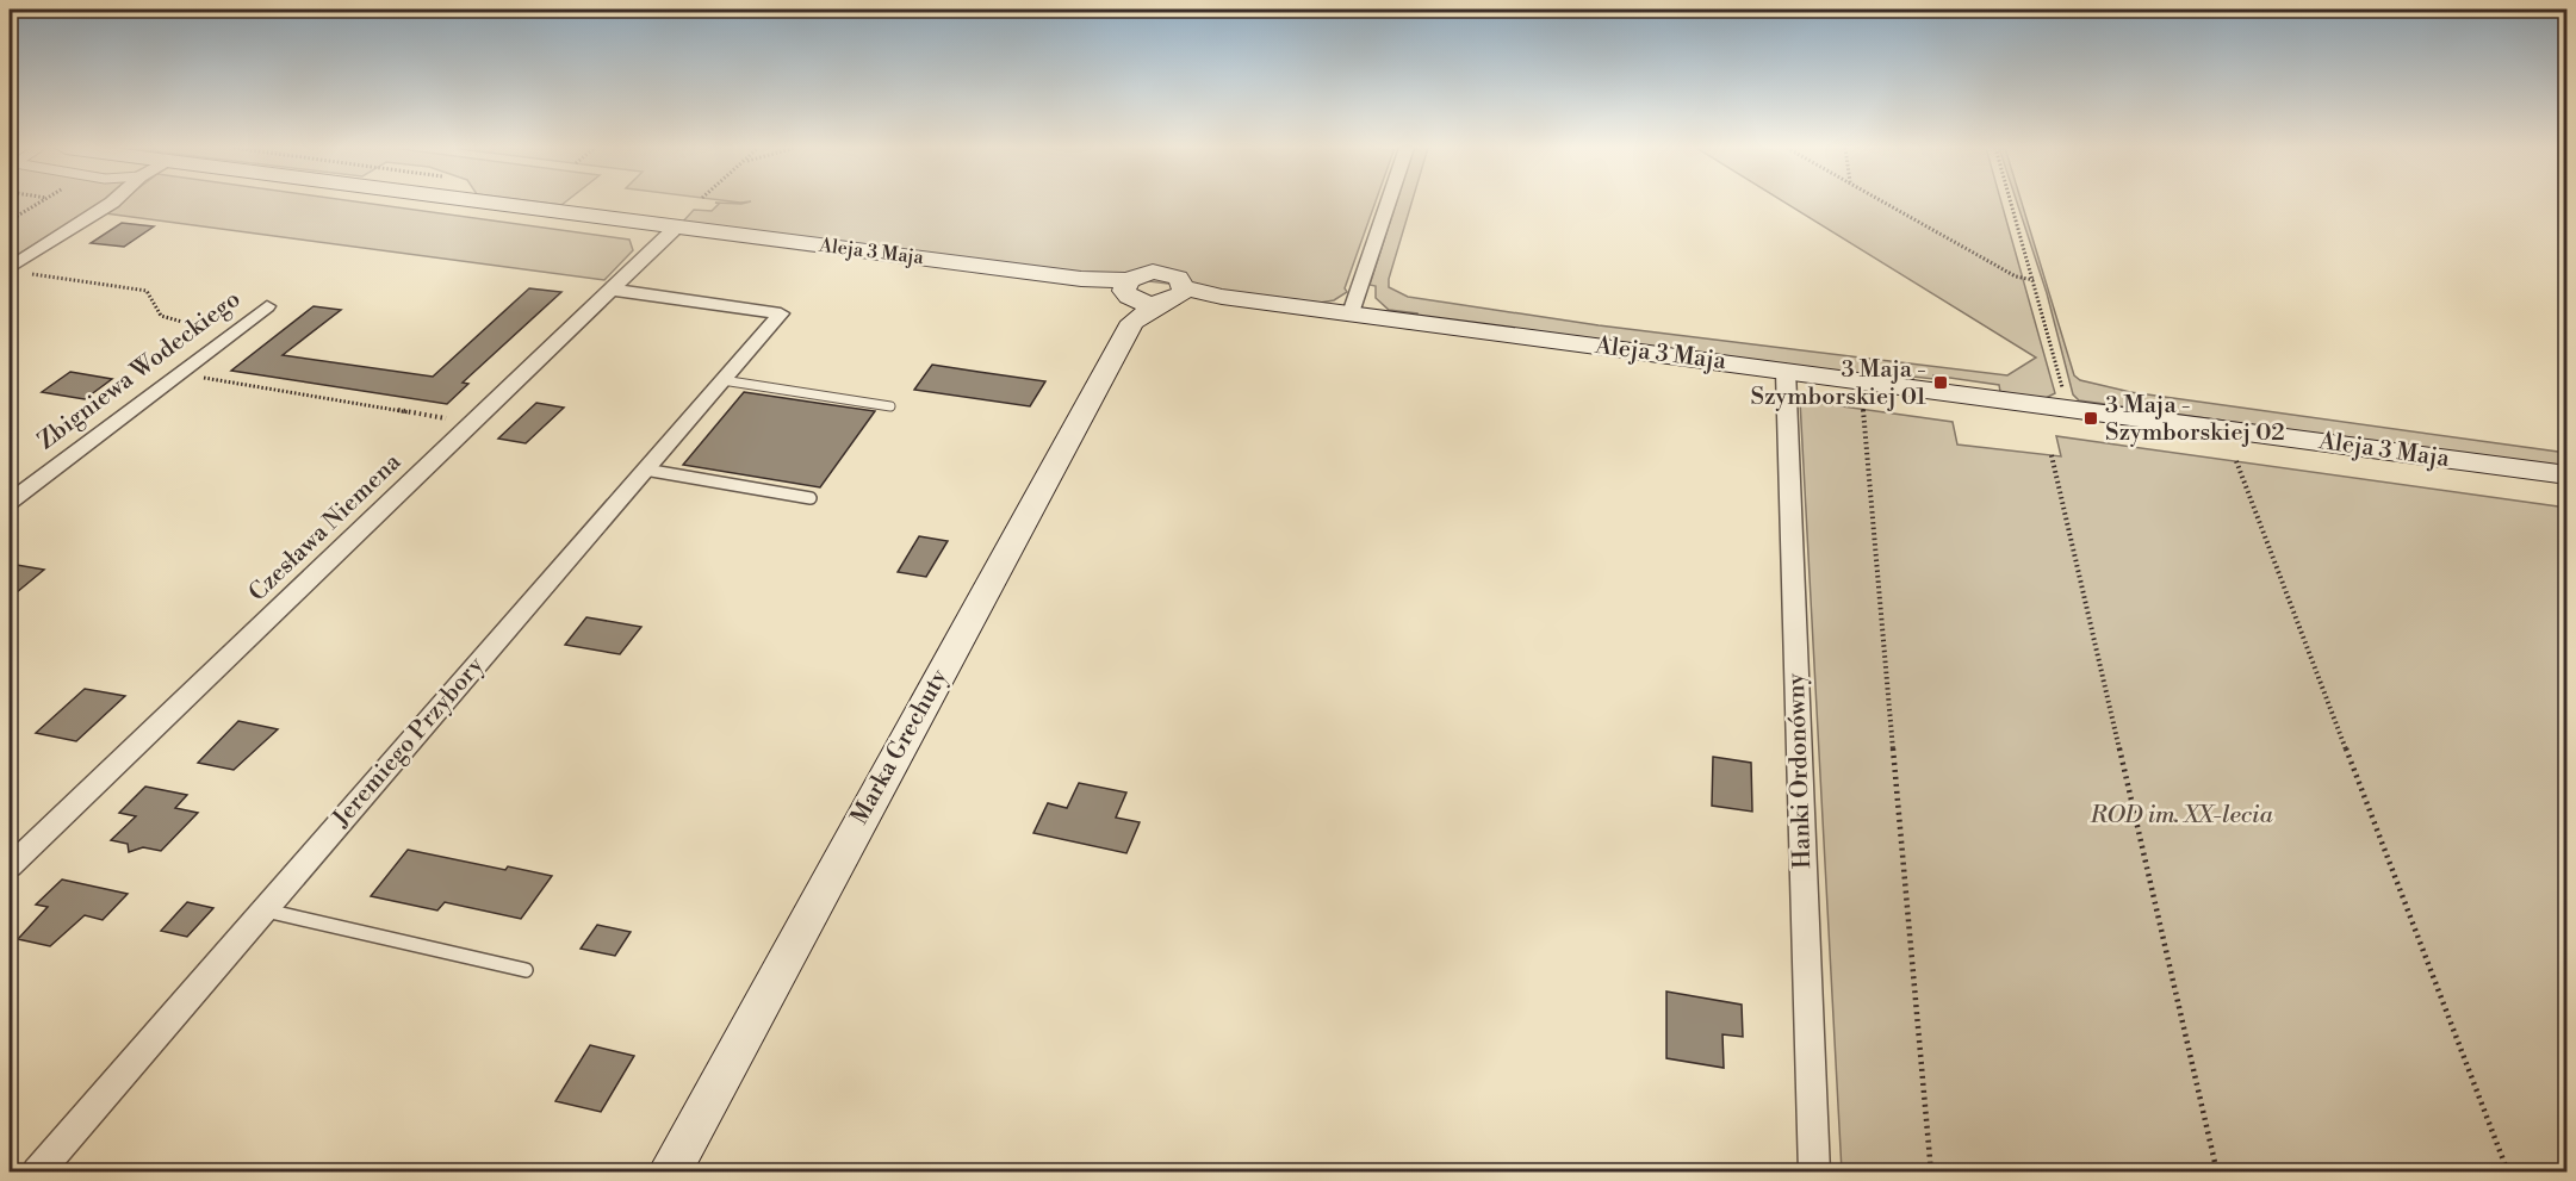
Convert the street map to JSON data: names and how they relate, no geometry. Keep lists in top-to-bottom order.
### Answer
{
  "streets": {
    "street": [
      "Aleja 3 Maja",
      "Zbigniewa Wodeckiego",
      "Czesława Niemena",
      "Jeremiego Przybory",
      "Marka Grechuty",
      "Hanki Ordonówny"
    ]
  },
  "crossings": [
    ["Aleja 3 Maja", "Czesława Niemena"],
    ["Aleja 3 Maja", "Marka Grechuty"],
    ["Aleja 3 Maja", "Hanki Ordonówny"],
    ["Czesława Niemena", "Jeremiego Przybory"]
  ],
  "parks": ["ROD im. XX-lecia"],
  "places": {
    "transit": ["3 Maja - Szymborskiej 01", "3 Maja - Szymborskiej 02"]
  }
}
